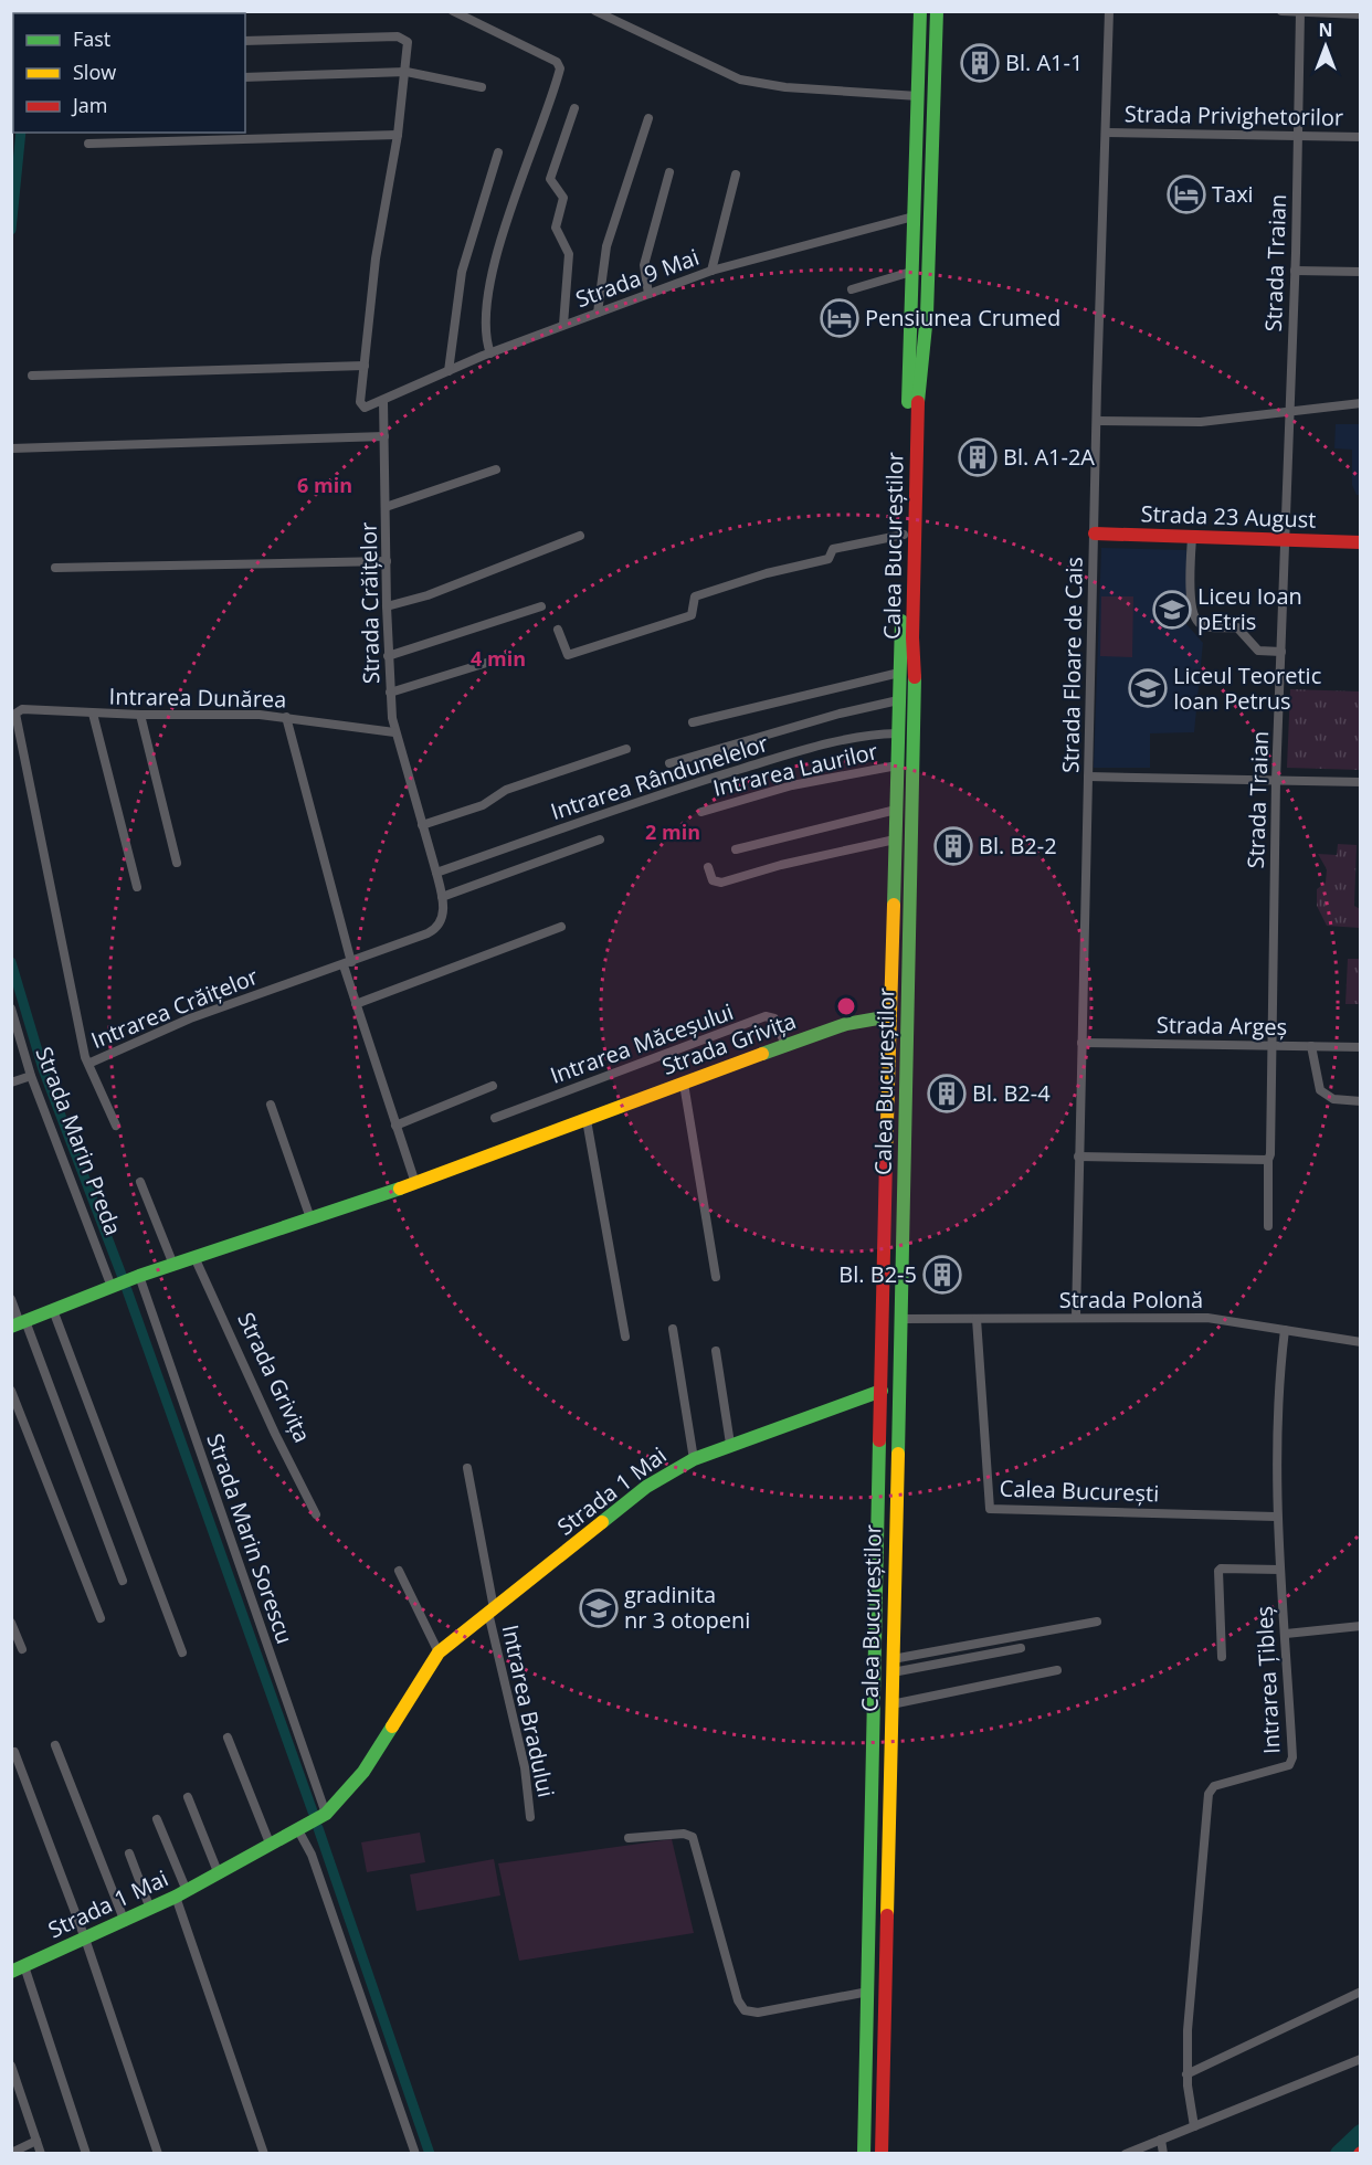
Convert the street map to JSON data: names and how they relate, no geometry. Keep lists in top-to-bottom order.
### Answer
{
  "streets": {
    "main road": [
      "Strada 23 August",
      "Calea Bucureștilor",
      "Strada Grivița",
      "Strada 1 Mai"
    ],
    "street": [
      "Strada Privighetorilor",
      "Strada Traian",
      "Strada 9 Mai",
      "Strada Crăițelor",
      "Strada Floare de Cais",
      "Intrarea Dunărea",
      "Intrarea Laurilor",
      "Intrarea Rândunelelor",
      "Intrarea Crăițelor",
      "Strada Argeș",
      "Intrarea Măceșului",
      "Strada Marin Preda",
      "Strada Polonă",
      "Calea București",
      "Strada Marin Sorescu",
      "Intrarea Țibleș",
      "Intrarea Bradului"
    ]
  },
  "crossings": [
    ["Strada Privighetorilor", "Strada Traian"],
    ["Strada Privighetorilor", "Strada Floare de Cais"],
    ["Strada Traian", "Strada 23 August"],
    ["Strada Traian", "Strada Argeș"],
    ["Strada 9 Mai", "Calea Bucureștilor"],
    ["Strada 9 Mai", "Strada Crăițelor"],
    ["Strada 23 August", "Strada Floare de Cais"],
    ["Calea Bucureștilor", "Intrarea Laurilor"],
    ["Calea Bucureștilor", "Intrarea Rândunelelor"],
    ["Calea Bucureștilor", "Strada Grivița"],
    ["Calea Bucureștilor", "Strada Polonă"],
    ["Calea Bucureștilor", "Strada 1 Mai"],
    ["Strada Crăițelor", "Intrarea Dunărea"],
    ["Strada Crăițelor", "Intrarea Rândunelelor"],
    ["Strada Crăițelor", "Intrarea Crăițelor"],
    ["Strada Floare de Cais", "Strada Argeș"],
    ["Strada Floare de Cais", "Strada Polonă"],
    ["Intrarea Dunărea", "Intrarea Crăițelor"],
    ["Intrarea Măceșului", "Strada Grivița"],
    ["Strada Grivița", "Strada Marin Preda"],
    ["Strada Grivița", "Strada Marin Sorescu"],
    ["Strada Polonă", "Calea București"],
    ["Strada Polonă", "Intrarea Țibleș"],
    ["Strada 1 Mai", "Strada Marin Sorescu"],
    ["Strada 1 Mai", "Intrarea Bradului"],
    ["Calea București", "Intrarea Țibleș"]
  ],
  "places": {
    "building": [
      "Bl. A1-1",
      "Bl. A1-2A",
      "Bl. B2-2",
      "Bl. B2-4",
      "Bl. B2-5"
    ],
    "hotel": ["Taxi", "Pensiunea Crumed"],
    "school or university": ["Liceu Ioan pEtris", "Liceul Teoretic Ioan Petrus", "gradinita nr 3 otopeni"]
  },
  "legend": ["Fast", "Slow", "Jam"],
  "north": "top",
  "rings": ["6 min", "4 min", "2 min"]
}
